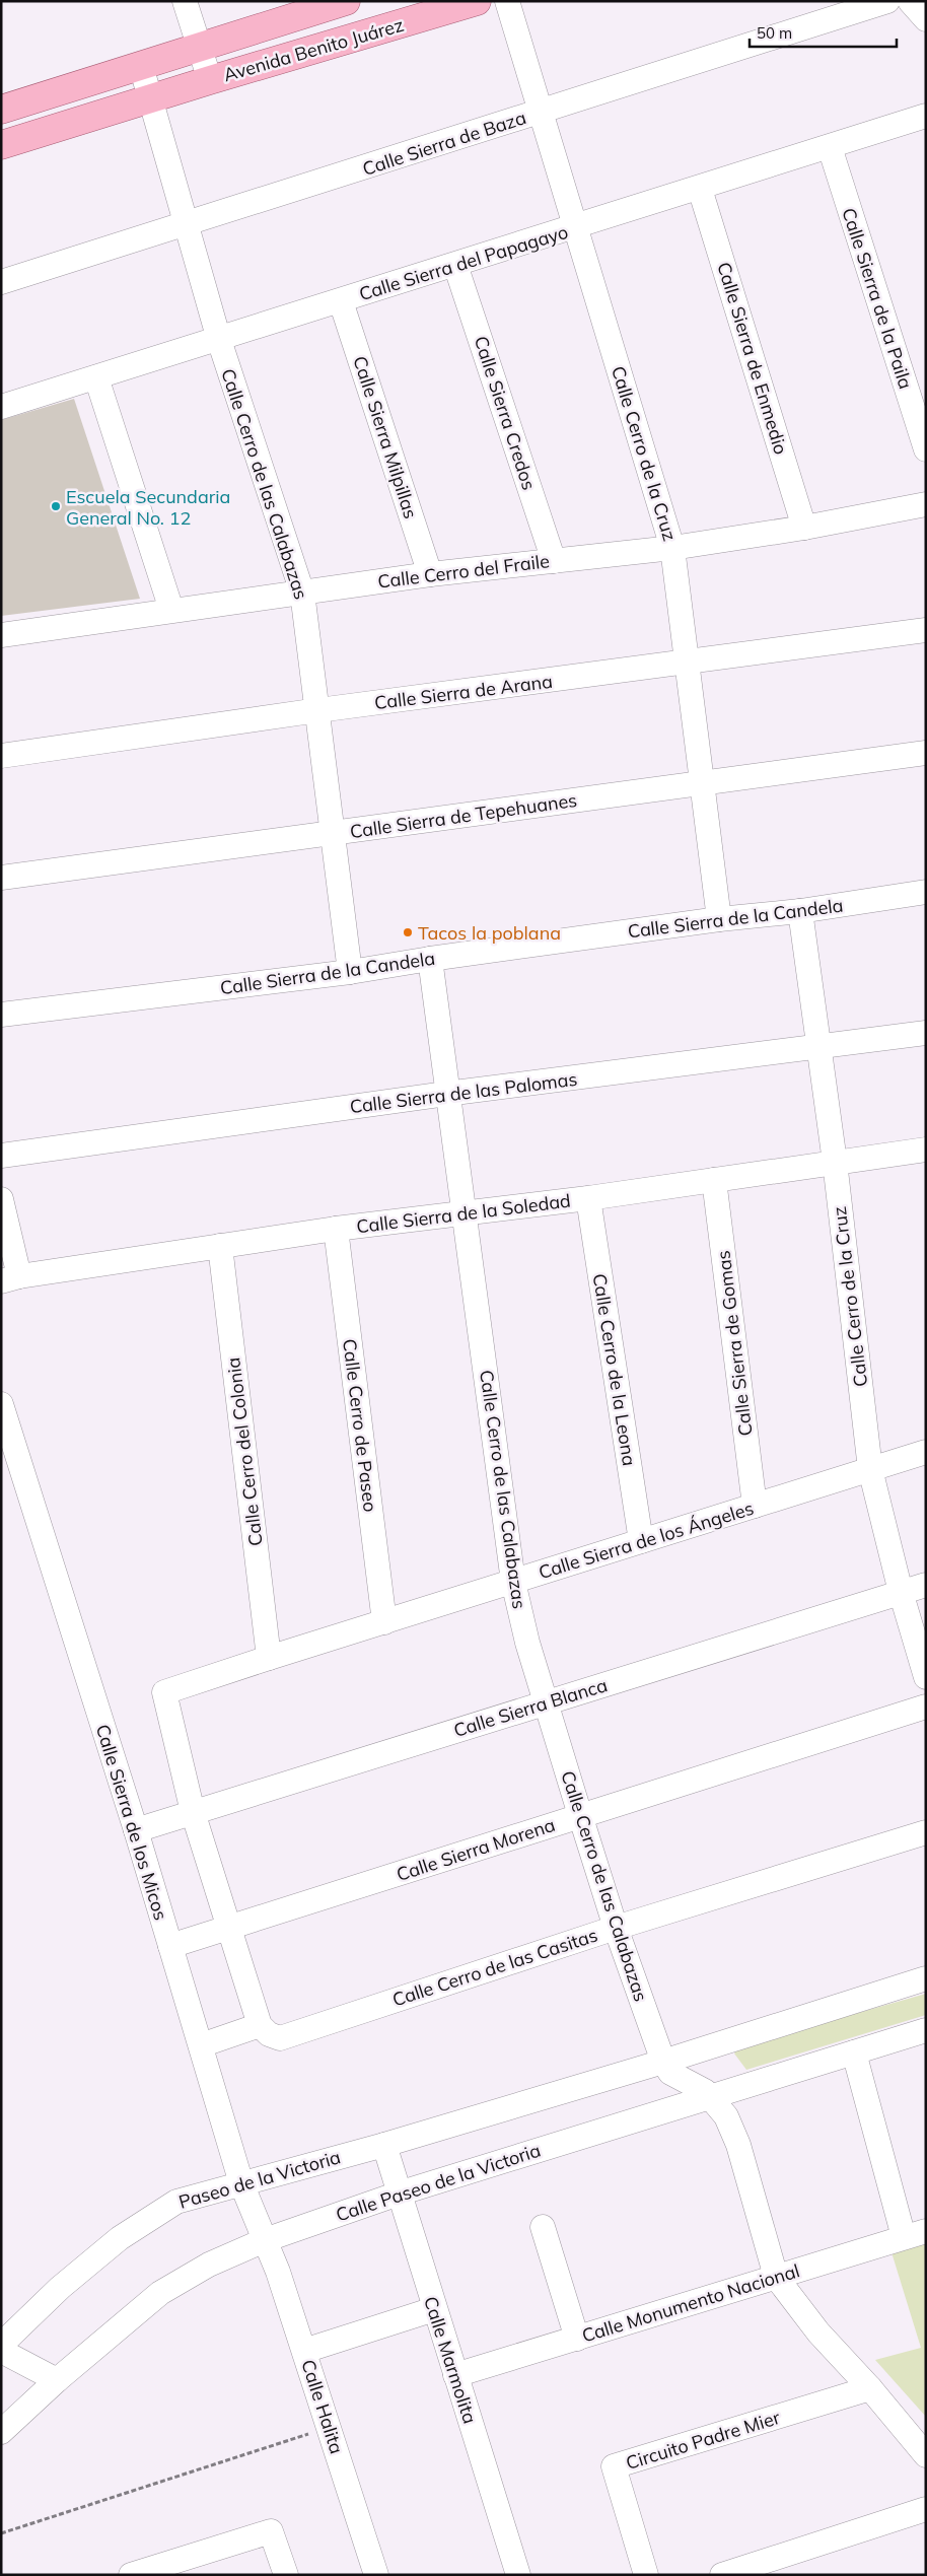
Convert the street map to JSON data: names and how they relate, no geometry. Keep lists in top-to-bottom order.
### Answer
{
  "streets": {
    "main road": ["Avenida Benito Juárez"],
    "street": [
      "Calle Sierra de Baza",
      "Calle Sierra del Papagayo",
      "Calle Sierra de la Paila",
      "Calle Sierra de Enmedio",
      "Calle Sierra Credos",
      "Calle Sierra Milpillas",
      "Calle Cerro de la Cruz",
      "Calle Cerro de las Calabazas",
      "Calle Cerro del Fraile",
      "Calle Sierra de Arana",
      "Calle Sierra de Tepehuanes",
      "Calle Sierra de la Candela",
      "Calle Sierra de las Palomas",
      "Calle Sierra de la Soledad",
      "Calle Sierra de Gomas",
      "Calle Cerro de la Leona",
      "Calle Cerro de Paseo",
      "Calle Cerro del Colonia",
      "Calle Sierra de los Ángeles",
      "Calle Sierra Blanca",
      "Calle Sierra de los Micos",
      "Calle Sierra Morena",
      "Calle Cerro de las Casitas",
      "Paseo de la Victoria",
      "Calle Paseo de la Victoria",
      "Calle Monumento Nacional",
      "Calle Marmolita",
      "Calle Halita",
      "Circuito Padre Mier"
    ]
  },
  "crossings": [
    ["Avenida Benito Juárez", "Calle Cerro de las Calabazas"],
    ["Calle Sierra de Baza", "Calle Cerro de la Cruz"],
    ["Calle Sierra de Baza", "Calle Cerro de las Calabazas"],
    ["Calle Sierra del Papagayo", "Calle Sierra de la Paila"],
    ["Calle Sierra del Papagayo", "Calle Sierra de Enmedio"],
    ["Calle Sierra del Papagayo", "Calle Sierra Credos"],
    ["Calle Sierra del Papagayo", "Calle Sierra Milpillas"],
    ["Calle Sierra del Papagayo", "Calle Cerro de la Cruz"],
    ["Calle Sierra del Papagayo", "Calle Cerro de las Calabazas"],
    ["Calle Sierra de Enmedio", "Calle Cerro del Fraile"],
    ["Calle Sierra Credos", "Calle Cerro del Fraile"],
    ["Calle Sierra Milpillas", "Calle Cerro del Fraile"],
    ["Calle Cerro de la Cruz", "Calle Cerro del Fraile"],
    ["Calle Cerro de la Cruz", "Calle Sierra de Arana"],
    ["Calle Cerro de la Cruz", "Calle Sierra de Tepehuanes"],
    ["Calle Cerro de la Cruz", "Calle Sierra de la Candela"],
    ["Calle Cerro de la Cruz", "Calle Sierra de las Palomas"],
    ["Calle Cerro de la Cruz", "Calle Sierra de la Soledad"],
    ["Calle Cerro de la Cruz", "Calle Sierra de los Ángeles"],
    ["Calle Cerro de la Cruz", "Calle Sierra Blanca"],
    ["Calle Cerro de las Calabazas", "Calle Cerro del Fraile"],
    ["Calle Cerro de las Calabazas", "Calle Sierra de Arana"],
    ["Calle Cerro de las Calabazas", "Calle Sierra de Tepehuanes"],
    ["Calle Cerro de las Calabazas", "Calle Sierra de la Candela"],
    ["Calle Cerro de las Calabazas", "Calle Sierra de las Palomas"],
    ["Calle Cerro de las Calabazas", "Calle Sierra de la Soledad"],
    ["Calle Cerro de las Calabazas", "Calle Sierra de los Ángeles"],
    ["Calle Cerro de las Calabazas", "Calle Sierra Blanca"],
    ["Calle Cerro de las Calabazas", "Calle Sierra Morena"],
    ["Calle Cerro de las Calabazas", "Calle Cerro de las Casitas"],
    ["Calle Cerro de las Calabazas", "Calle Paseo de la Victoria"],
    ["Calle Sierra de la Soledad", "Calle Sierra de Gomas"],
    ["Calle Sierra de la Soledad", "Calle Cerro de la Leona"],
    ["Calle Sierra de la Soledad", "Calle Cerro de Paseo"],
    ["Calle Sierra de la Soledad", "Calle Cerro del Colonia"],
    ["Calle Sierra de Gomas", "Calle Sierra de los Ángeles"],
    ["Calle Cerro de la Leona", "Calle Sierra de los Ángeles"],
    ["Calle Cerro de Paseo", "Calle Sierra de los Ángeles"],
    ["Calle Cerro del Colonia", "Calle Sierra de los Ángeles"],
    ["Calle Sierra de los Ángeles", "Calle Sierra Blanca"],
    ["Calle Sierra Blanca", "Calle Sierra de los Micos"],
    ["Calle Sierra de los Micos", "Calle Sierra Morena"],
    ["Calle Sierra de los Micos", "Calle Cerro de las Casitas"],
    ["Calle Sierra de los Micos", "Paseo de la Victoria"],
    ["Calle Sierra de los Micos", "Calle Paseo de la Victoria"],
    ["Calle Sierra de los Micos", "Calle Halita"],
    ["Paseo de la Victoria", "Calle Marmolita"],
    ["Calle Paseo de la Victoria", "Calle Marmolita"],
    ["Calle Paseo de la Victoria", "Calle Halita"],
    ["Calle Monumento Nacional", "Calle Marmolita"]
  ],
  "places": ["Escuela Secundaria General No. 12", "Tacos la poblana"],
  "scale_bar": "50 m"
}
